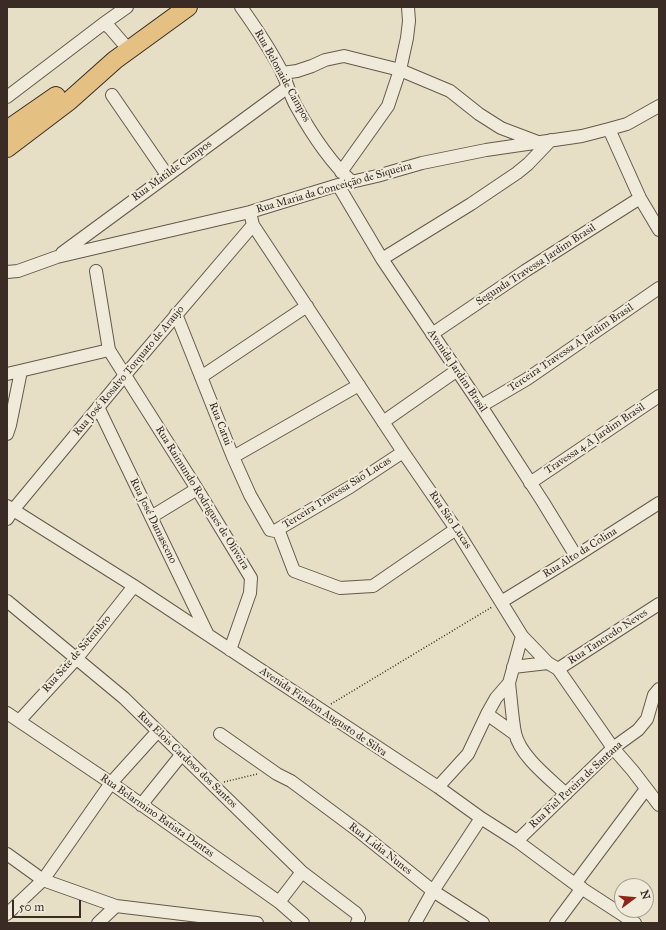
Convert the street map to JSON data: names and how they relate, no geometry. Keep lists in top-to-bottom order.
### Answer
{
  "streets": {
    "street": [
      "Rua Belonaide Campos",
      "Rua Matilde Campos",
      "Rua Maria da Conceição de Siqueira",
      "Segunda Travessa Jardim Brasil",
      "Terceira Travessa A Jardim Brasil",
      "Rua José Rosalvo Torquato de Araujo",
      "Avenida Jardim Brasil",
      "Rua Catui",
      "Travessa 4 A Jardim Brasil",
      "Terceira Travessa São Lucas",
      "Rua Raimundo Rodrigues de Oliveira",
      "Rua São Lucas",
      "Rua José Damasceno",
      "Rua Alto da Colina",
      "Rua Tancredo Neves",
      "Rua Sete de Setembro",
      "Avenida Finelon Augusto de Silva",
      "Rua Elois Cardoso dos Santos",
      "Rua Fiel Pereira de Santana",
      "Rua Belarmino Batista Dantas",
      "Rua Lidia Nunes"
    ]
  },
  "crossings": [
    ["Rua Belonaide Campos", "Rua Matilde Campos"],
    ["Rua Belonaide Campos", "Rua Maria da Conceição de Siqueira"],
    ["Rua Matilde Campos", "Rua Maria da Conceição de Siqueira"],
    ["Rua Maria da Conceição de Siqueira", "Avenida Jardim Brasil"],
    ["Segunda Travessa Jardim Brasil", "Avenida Jardim Brasil"],
    ["Terceira Travessa A Jardim Brasil", "Avenida Jardim Brasil"],
    ["Rua José Rosalvo Torquato de Araujo", "Rua Catui"],
    ["Rua José Rosalvo Torquato de Araujo", "Rua Raimundo Rodrigues de Oliveira"],
    ["Rua José Rosalvo Torquato de Araujo", "Rua São Lucas"],
    ["Rua José Rosalvo Torquato de Araujo", "Rua José Damasceno"],
    ["Rua José Rosalvo Torquato de Araujo", "Avenida Finelon Augusto de Silva"],
    ["Avenida Jardim Brasil", "Travessa 4 A Jardim Brasil"],
    ["Avenida Jardim Brasil", "Rua Alto da Colina"],
    ["Rua Catui", "Terceira Travessa São Lucas"],
    ["Rua Catui", "Rua São Lucas"],
    ["Terceira Travessa São Lucas", "Rua São Lucas"],
    ["Rua Raimundo Rodrigues de Oliveira", "Avenida Finelon Augusto de Silva"],
    ["Rua São Lucas", "Rua Alto da Colina"],
    ["Rua São Lucas", "Rua Tancredo Neves"],
    ["Rua São Lucas", "Rua Fiel Pereira de Santana"],
    ["Rua José Damasceno", "Avenida Finelon Augusto de Silva"],
    ["Rua Sete de Setembro", "Avenida Finelon Augusto de Silva"],
    ["Rua Sete de Setembro", "Rua Elois Cardoso dos Santos"],
    ["Rua Sete de Setembro", "Rua Belarmino Batista Dantas"],
    ["Avenida Finelon Augusto de Silva", "Rua Fiel Pereira de Santana"]
  ],
  "scale_bar": "50 m",
  "north": "right"
}
